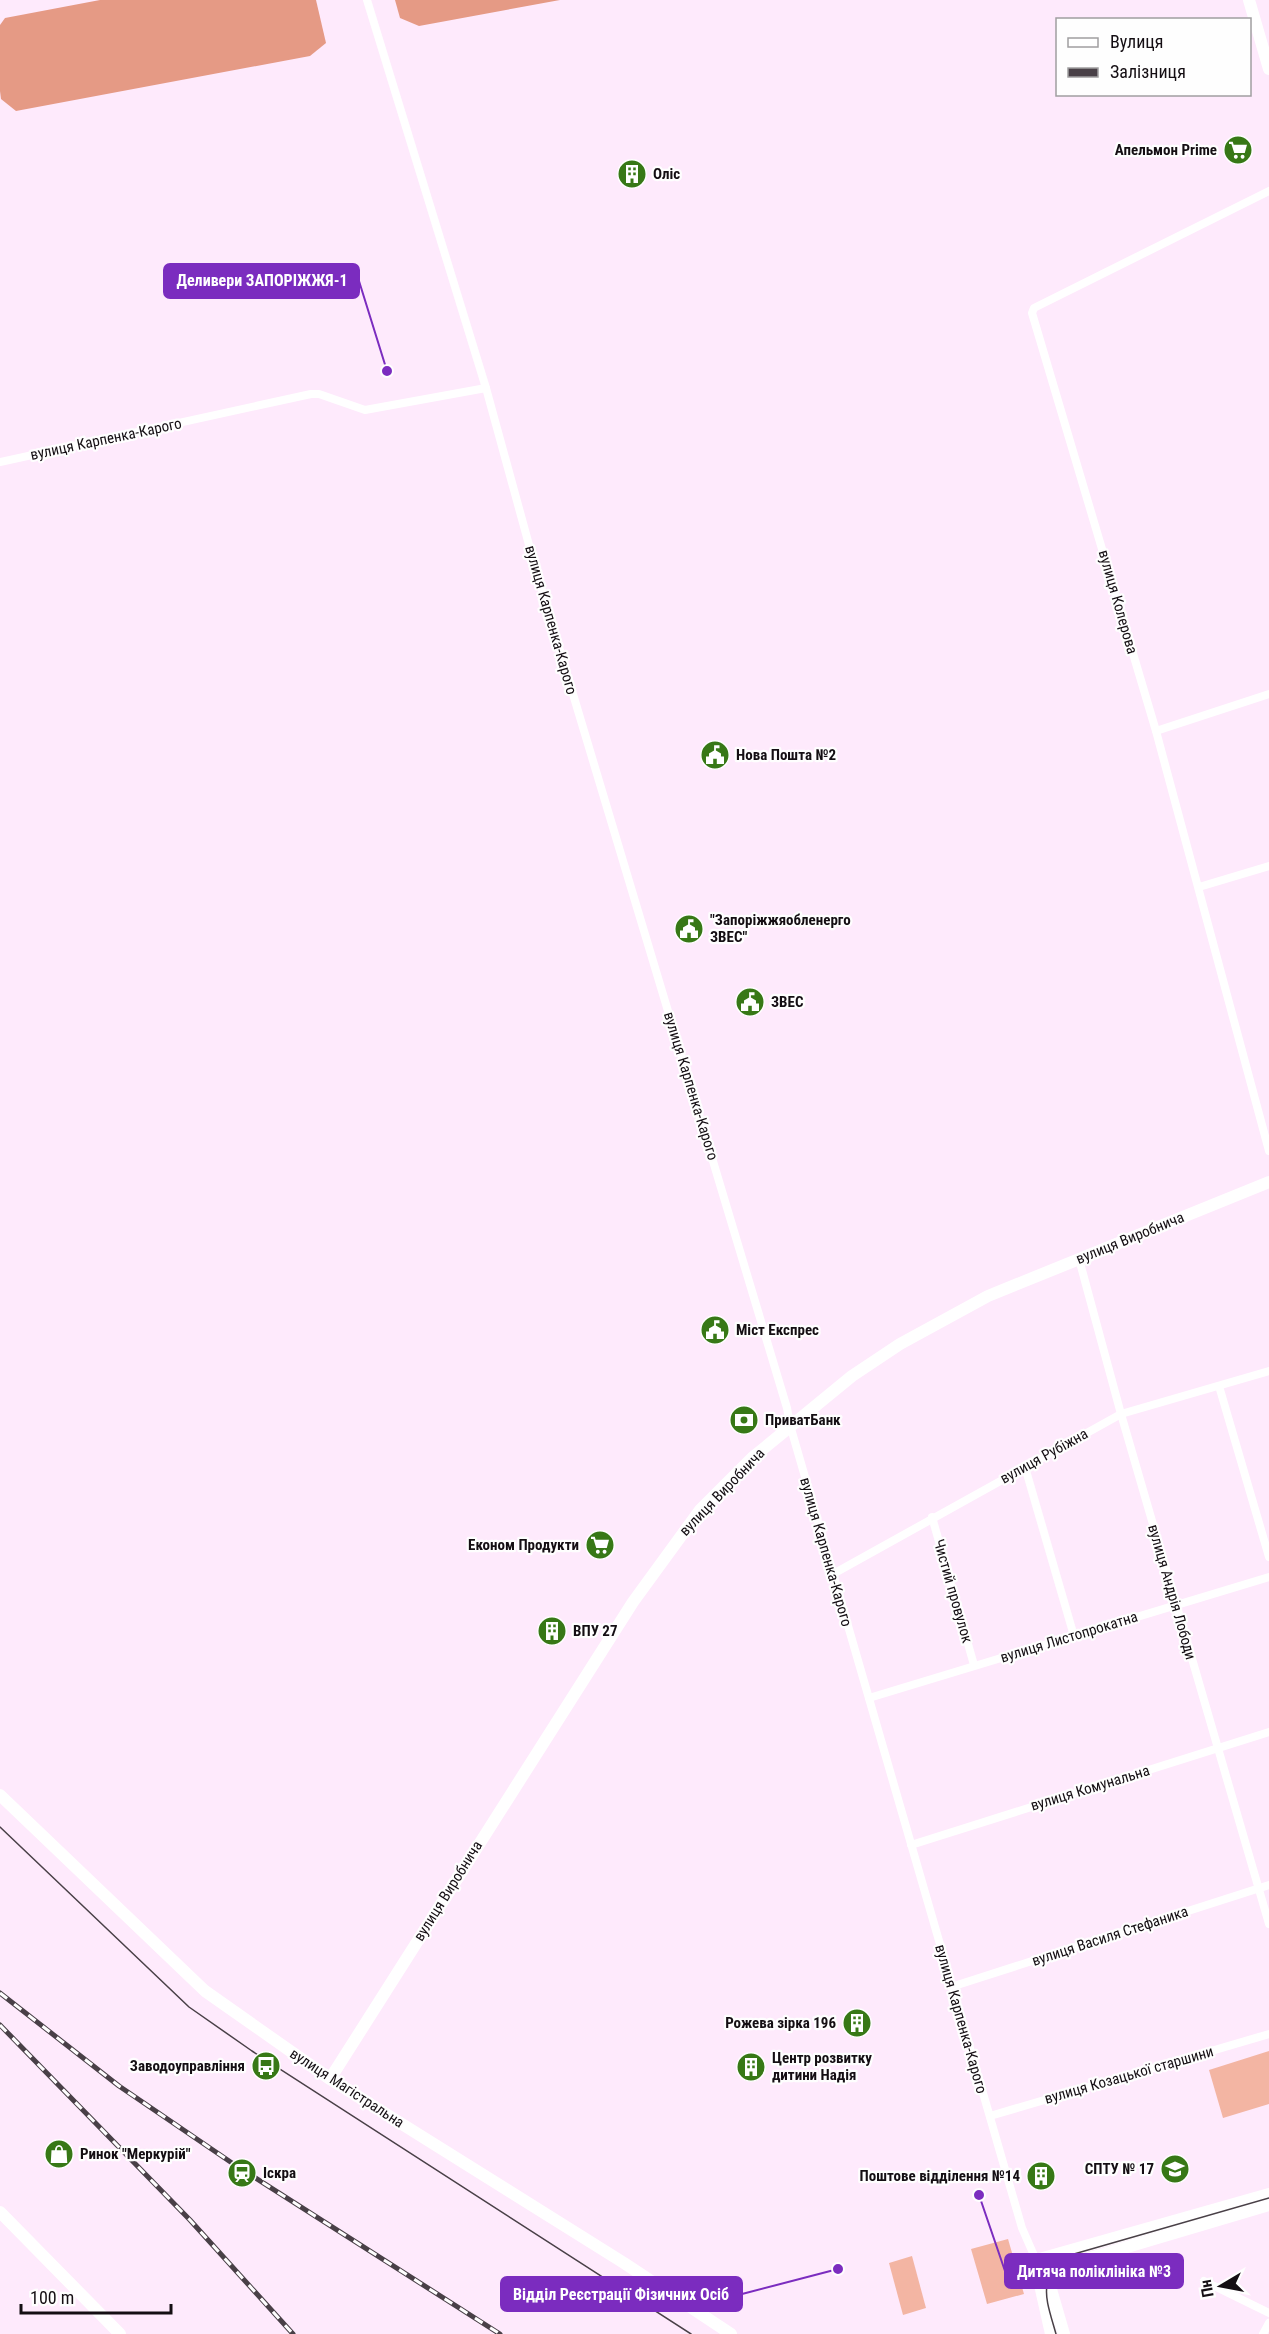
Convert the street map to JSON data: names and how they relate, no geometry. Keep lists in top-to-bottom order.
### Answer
{
  "streets": {
    "street": [
      "вулиця Карпенка-Карого",
      "вулиця Колерова",
      "вулиця Виробнича",
      "вулиця Рубіжна",
      "Чистий провулок",
      "вулиця Андрія Лободи",
      "вулиця Листопрокатна",
      "вулиця Комунальна",
      "вулиця Василя Стефаника",
      "вулиця Козацької старшини",
      "вулиця Магістральна"
    ]
  },
  "crossings": [
    ["вулиця Карпенка-Карого", "вулиця Виробнича"],
    ["вулиця Карпенка-Карого", "вулиця Рубіжна"],
    ["вулиця Карпенка-Карого", "вулиця Листопрокатна"],
    ["вулиця Карпенка-Карого", "вулиця Комунальна"],
    ["вулиця Карпенка-Карого", "вулиця Василя Стефаника"],
    ["вулиця Карпенка-Карого", "вулиця Козацької старшини"],
    ["вулиця Виробнича", "вулиця Андрія Лободи"],
    ["вулиця Виробнича", "вулиця Магістральна"],
    ["вулиця Рубіжна", "Чистий провулок"],
    ["вулиця Рубіжна", "вулиця Андрія Лободи"],
    ["Чистий провулок", "вулиця Листопрокатна"],
    ["вулиця Андрія Лободи", "вулиця Листопрокатна"],
    ["вулиця Андрія Лободи", "вулиця Комунальна"],
    ["вулиця Андрія Лободи", "вулиця Василя Стефаника"]
  ],
  "places": {
    "supermarket": ["Апельмон Prime", "Економ Продукти"],
    "building": [
      "Оліс",
      "ВПУ 27",
      "Рожева зірка 196",
      "Центр розвитку дитини Надія",
      "Поштове відділення №14"
    ],
    "other": ["Деливери ЗАПОРІЖЖЯ-1", "Дитяча поліклініка №3", "Відділ Реєстрації Фізичних Осіб"],
    "public building": [
      "Нова Пошта №2",
      "\"Запоріжжяобленерго ЗВЕС\"",
      "ЗВЕС",
      "Мiст Експрес"
    ],
    "bank": ["ПриватБанк"],
    "bus stop": ["Заводоуправління"],
    "shop": ["Ринок \"Меркурій\""],
    "school or university": ["СПТУ № 17"],
    "station": ["Іскра"]
  },
  "legend": ["Вулиця", "Залізниця"],
  "scale_bar": "100 m",
  "north": "left"
}
